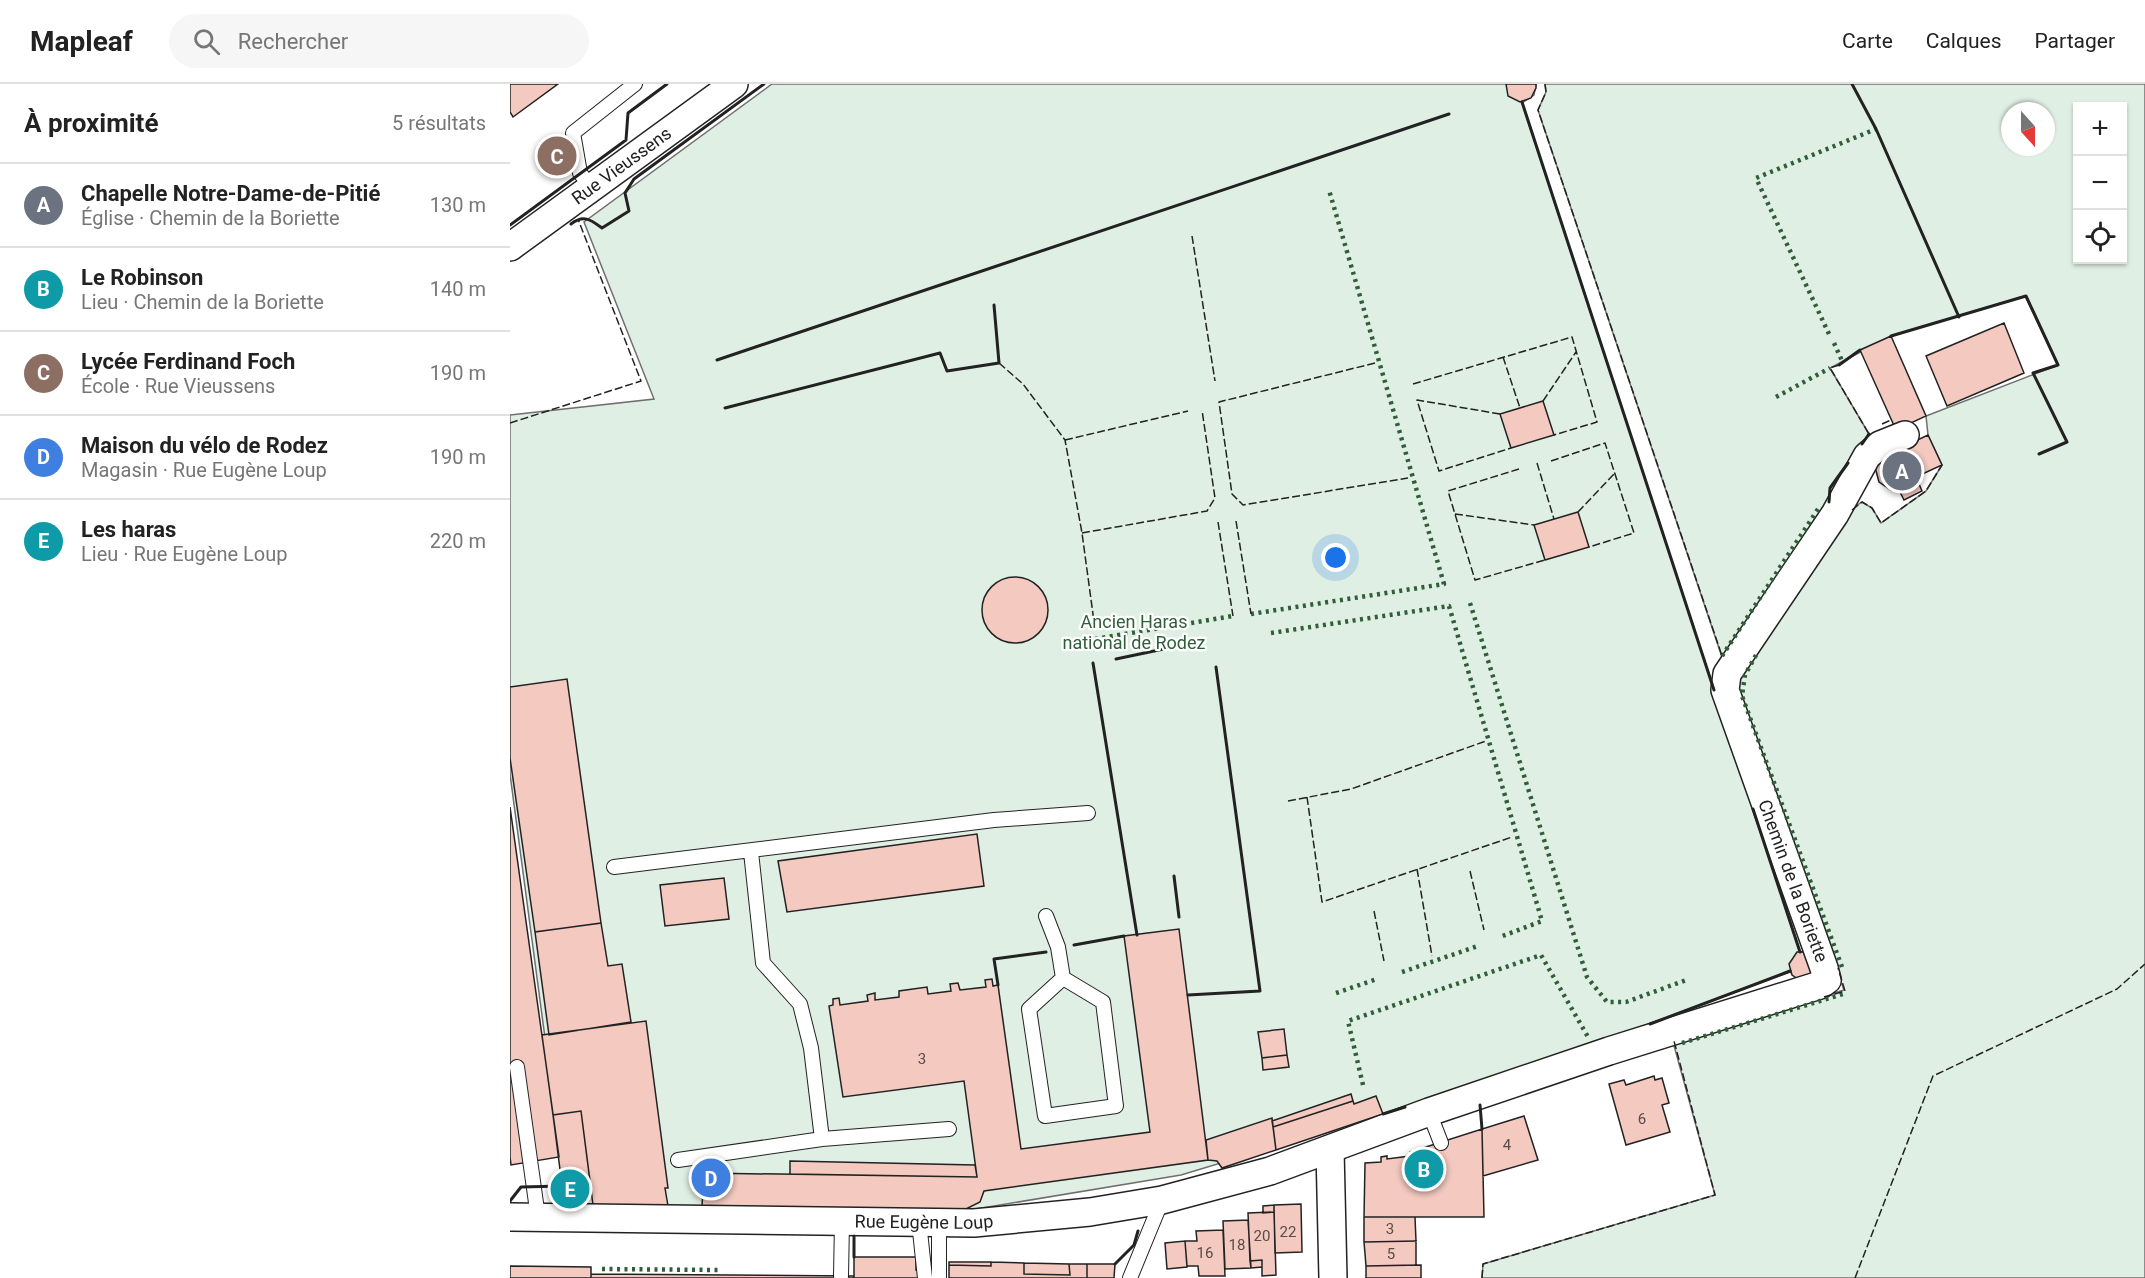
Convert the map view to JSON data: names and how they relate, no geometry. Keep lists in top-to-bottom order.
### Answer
{
  "streets": {
    "street": ["Rue Vieussens", "Chemin de la Boriette", "Rue Eugène Loup"]
  },
  "crossings": [
    ["Chemin de la Boriette", "Rue Eugène Loup"]
  ],
  "parks": ["Ancien Haras national de Rodez"],
  "house_numbers": [
    "3",
    "6",
    "4",
    "3",
    "22",
    "20",
    "18",
    "16",
    "5"
  ],
  "north": "bottom",
  "page": {
    "header": "Mapleaf",
    "search": "Rechercher",
    "nav": ["Carte", "Calques", "Partager"],
    "heading": ["À proximité", "5 résultats"],
    "map_buttons": ["+", "−"],
    "pins": [
      "C",
      "A",
      "B",
      "D",
      "E"
    ],
    "list": [
      {
        "mark": "A",
        "name": "Chapelle Notre-Dame-de-Pitié",
        "note": "Église · Chemin de la Boriette",
        "value": "130 m"
      },
      {
        "mark": "B",
        "name": "Le Robinson",
        "note": "Lieu · Chemin de la Boriette",
        "value": "140 m"
      },
      {
        "mark": "C",
        "name": "Lycée Ferdinand Foch",
        "note": "École · Rue Vieussens",
        "value": "190 m"
      },
      {
        "mark": "D",
        "name": "Maison du vélo de Rodez",
        "note": "Magasin · Rue Eugène Loup",
        "value": "190 m"
      },
      {
        "mark": "E",
        "name": "Les haras",
        "note": "Lieu · Rue Eugène Loup",
        "value": "220 m"
      }
    ]
  }
}
